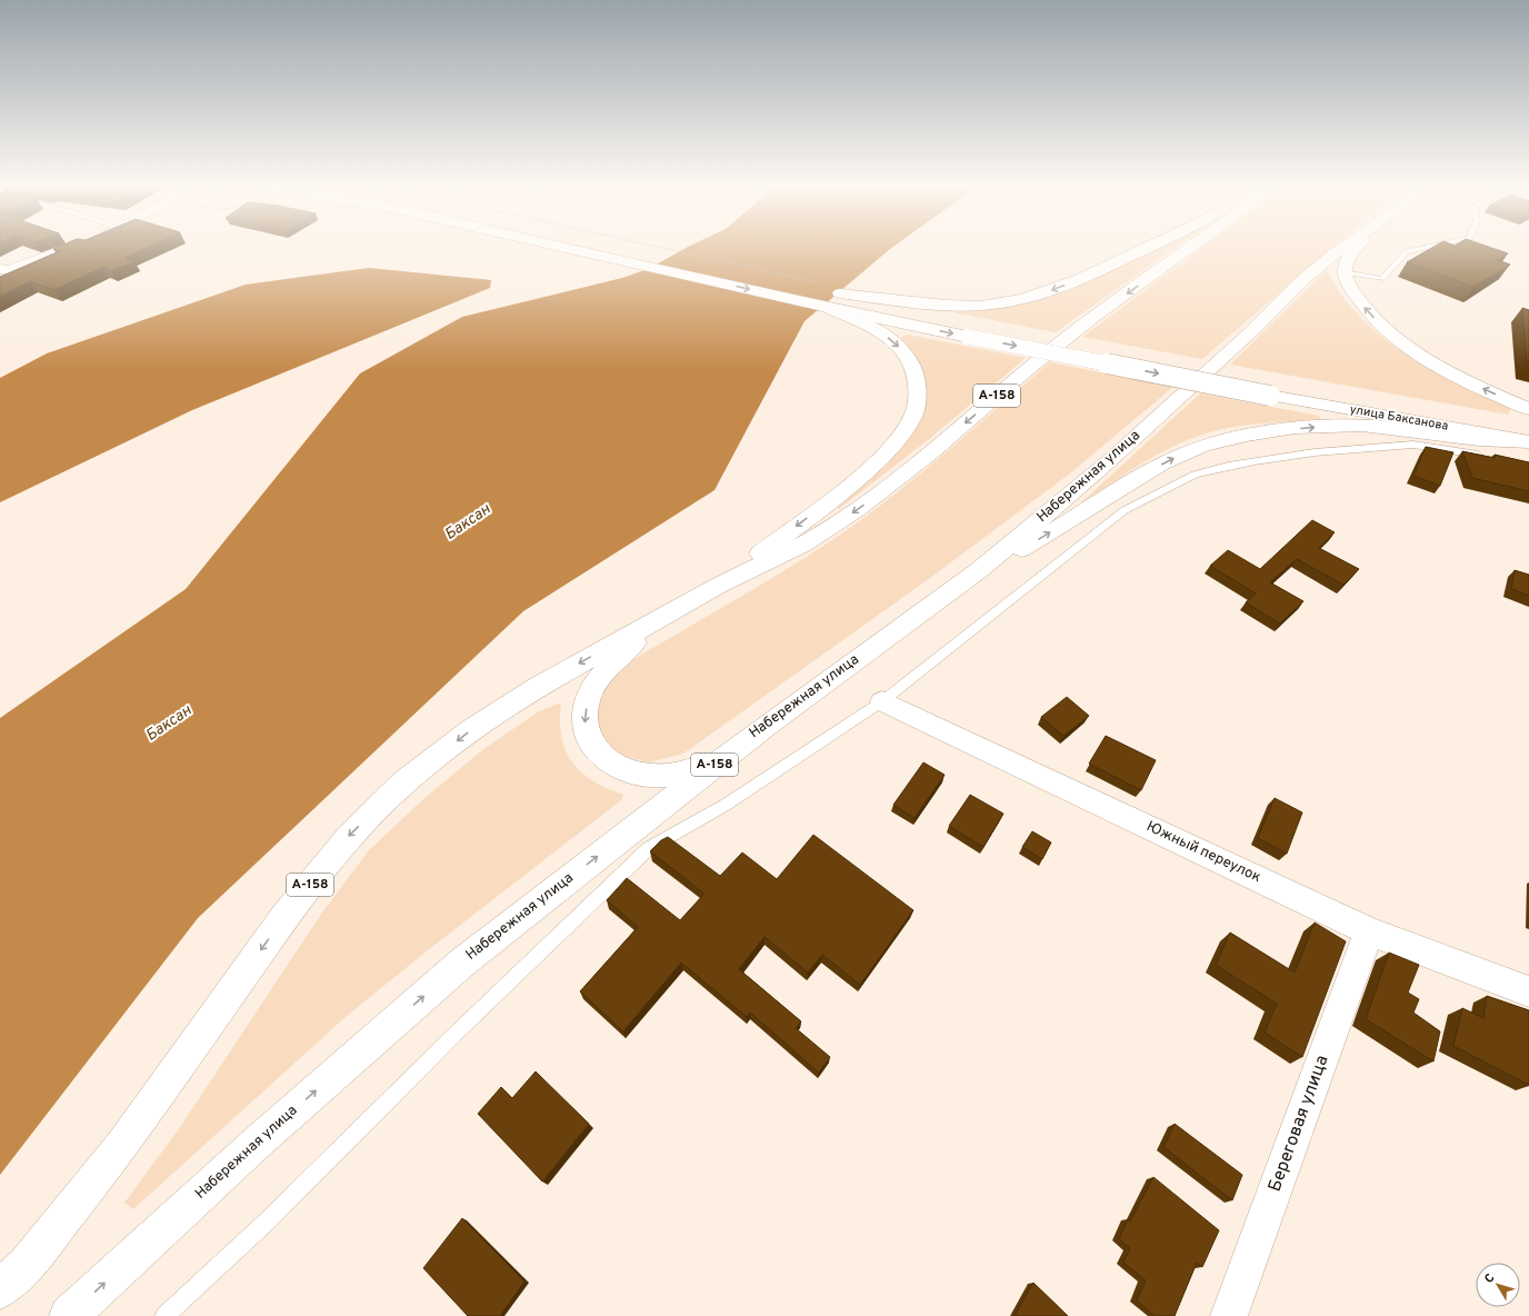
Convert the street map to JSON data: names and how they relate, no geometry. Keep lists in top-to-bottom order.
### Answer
{
  "streets": {
    "main road": ["А-158", "улица Баксанова", "Набережная улица"],
    "street": ["Южный переулок", "Береговая улица"]
  },
  "crossings": [
    ["Южный переулок", "Береговая улица"]
  ],
  "water": ["Баксан"],
  "north": "top left"
}
